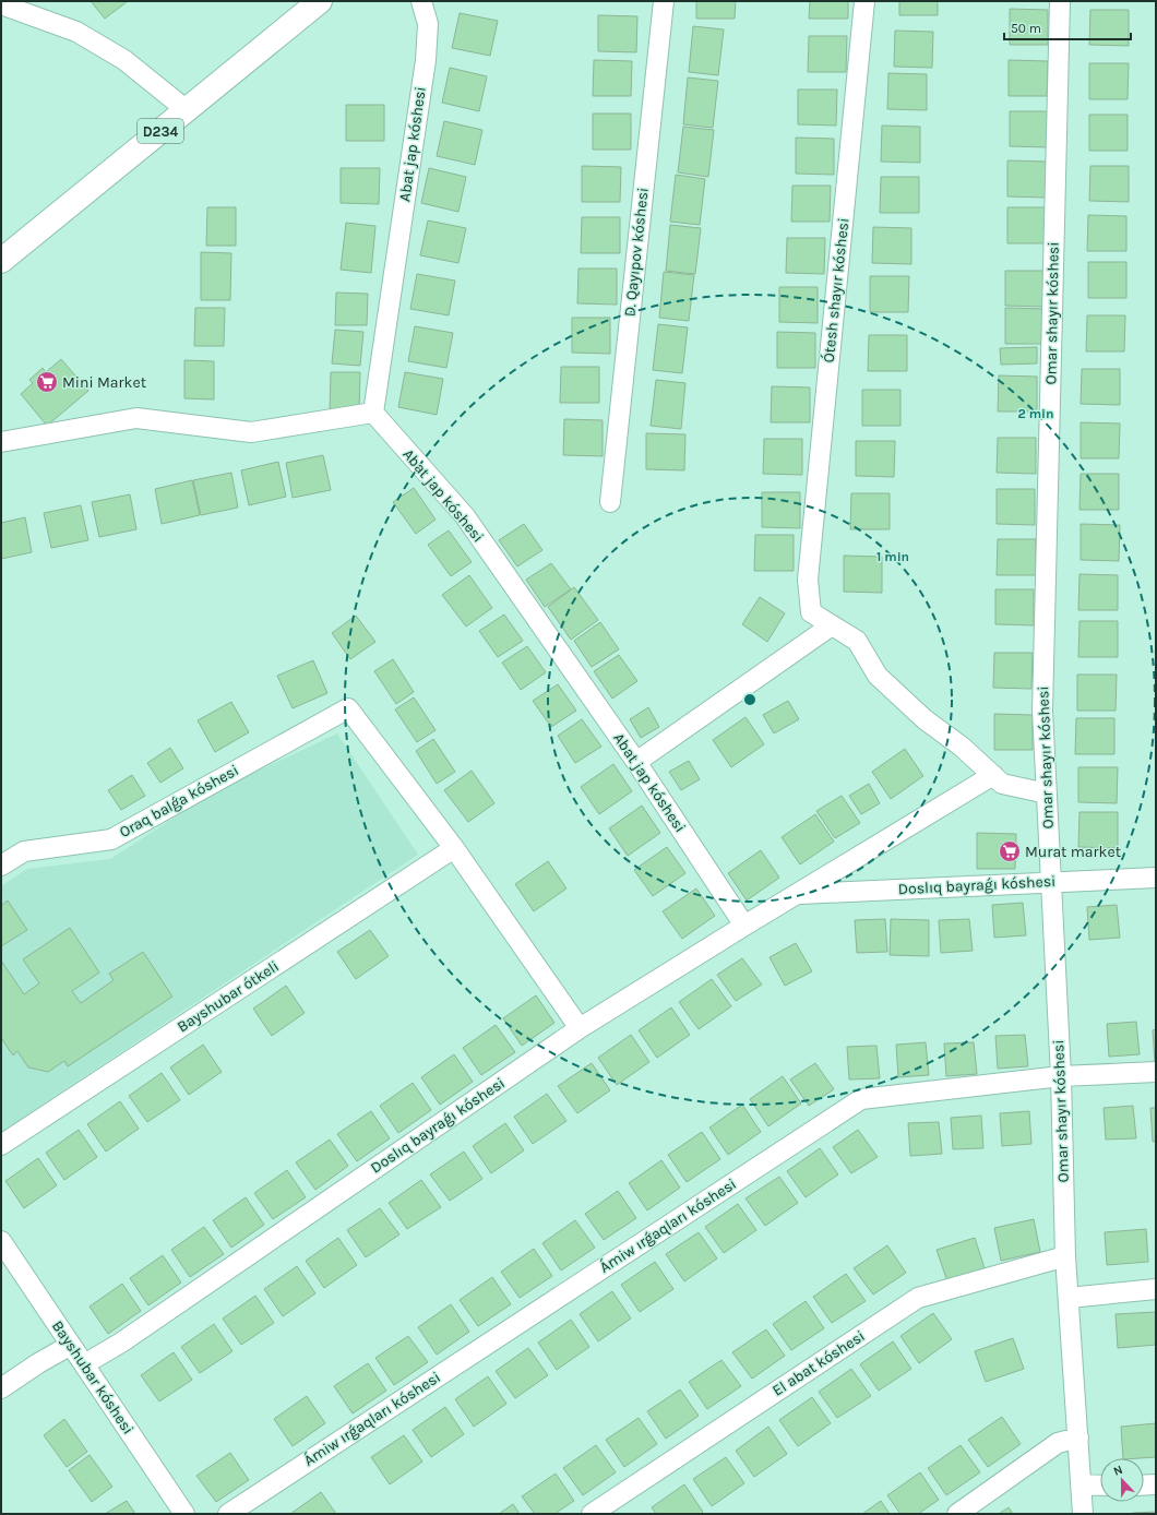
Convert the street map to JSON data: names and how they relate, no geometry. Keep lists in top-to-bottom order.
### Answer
{
  "streets": {
    "main road": ["D234"],
    "street": [
      "Abat jap kóshesi",
      "D. Qayıpov kóshesi",
      "Ótesh shayır kóshesi",
      "Omar shayır kóshesi",
      "Oraq balǵa kóshesi",
      "Doslıq bayraǵı kóshesi",
      "Bayshubar ótkeli",
      "Ámiw ırǵaqları kóshesi",
      "El abat kóshesi",
      "Bayshubar kóshesi"
    ]
  },
  "crossings": [
    ["Abat jap kóshesi", "Doslıq bayraǵı kóshesi"],
    ["Omar shayır kóshesi", "Doslıq bayraǵı kóshesi"],
    ["Omar shayır kóshesi", "Ámiw ırǵaqları kóshesi"],
    ["Omar shayır kóshesi", "El abat kóshesi"],
    ["Oraq balǵa kóshesi", "Bayshubar ótkeli"],
    ["Doslıq bayraǵı kóshesi", "Bayshubar kóshesi"]
  ],
  "places": {
    "supermarket": ["Mini Market", "Murat market"]
  },
  "scale_bar": "50 m",
  "north": "top",
  "rings": ["2 min", "1 min"]
}
